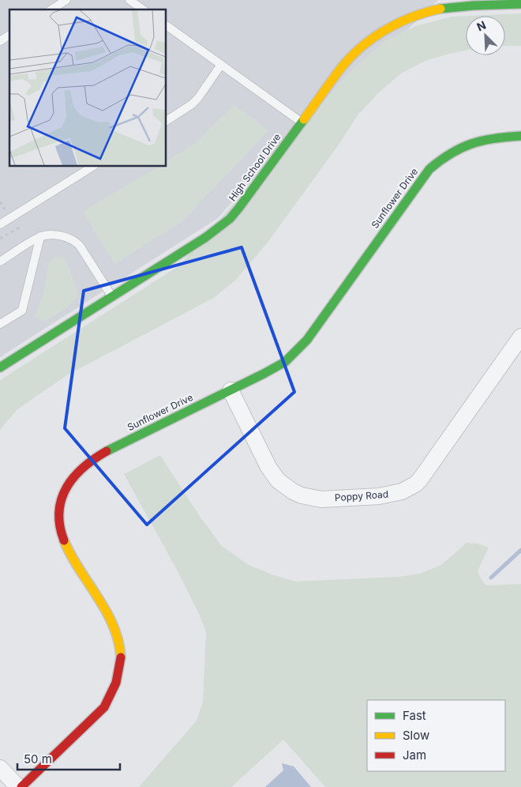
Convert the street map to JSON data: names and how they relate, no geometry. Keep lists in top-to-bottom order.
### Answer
{
  "streets": {
    "street": ["High School Drive", "Sunflower Drive", "Poppy Road"]
  },
  "crossings": [
    ["Sunflower Drive", "Poppy Road"]
  ],
  "legend": ["Fast", "Slow", "Jam"],
  "scale_bar": "50 m",
  "north": "top left"
}
